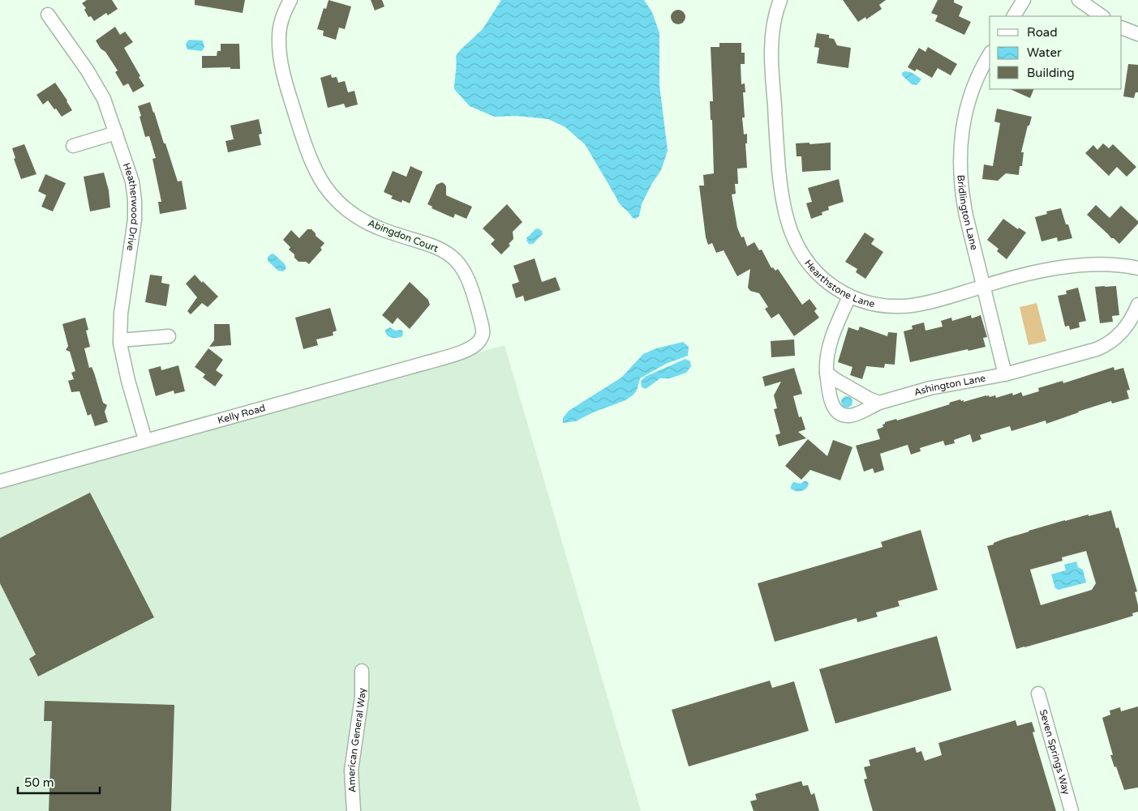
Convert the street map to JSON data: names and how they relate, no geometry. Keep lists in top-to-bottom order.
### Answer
{
  "streets": {
    "street": [
      "Heatherwood Drive",
      "Bridlington Lane",
      "Abingdon Court",
      "Hearthstone Lane",
      "Ashington Lane",
      "Kelly Road",
      "American General Way",
      "Seven Springs Way"
    ]
  },
  "crossings": [
    ["Heatherwood Drive", "Kelly Road"],
    ["Bridlington Lane", "Hearthstone Lane"],
    ["Bridlington Lane", "Ashington Lane"],
    ["Abingdon Court", "Kelly Road"]
  ],
  "legend": ["Road", "Water", "Building"],
  "scale_bar": "50 m"
}
